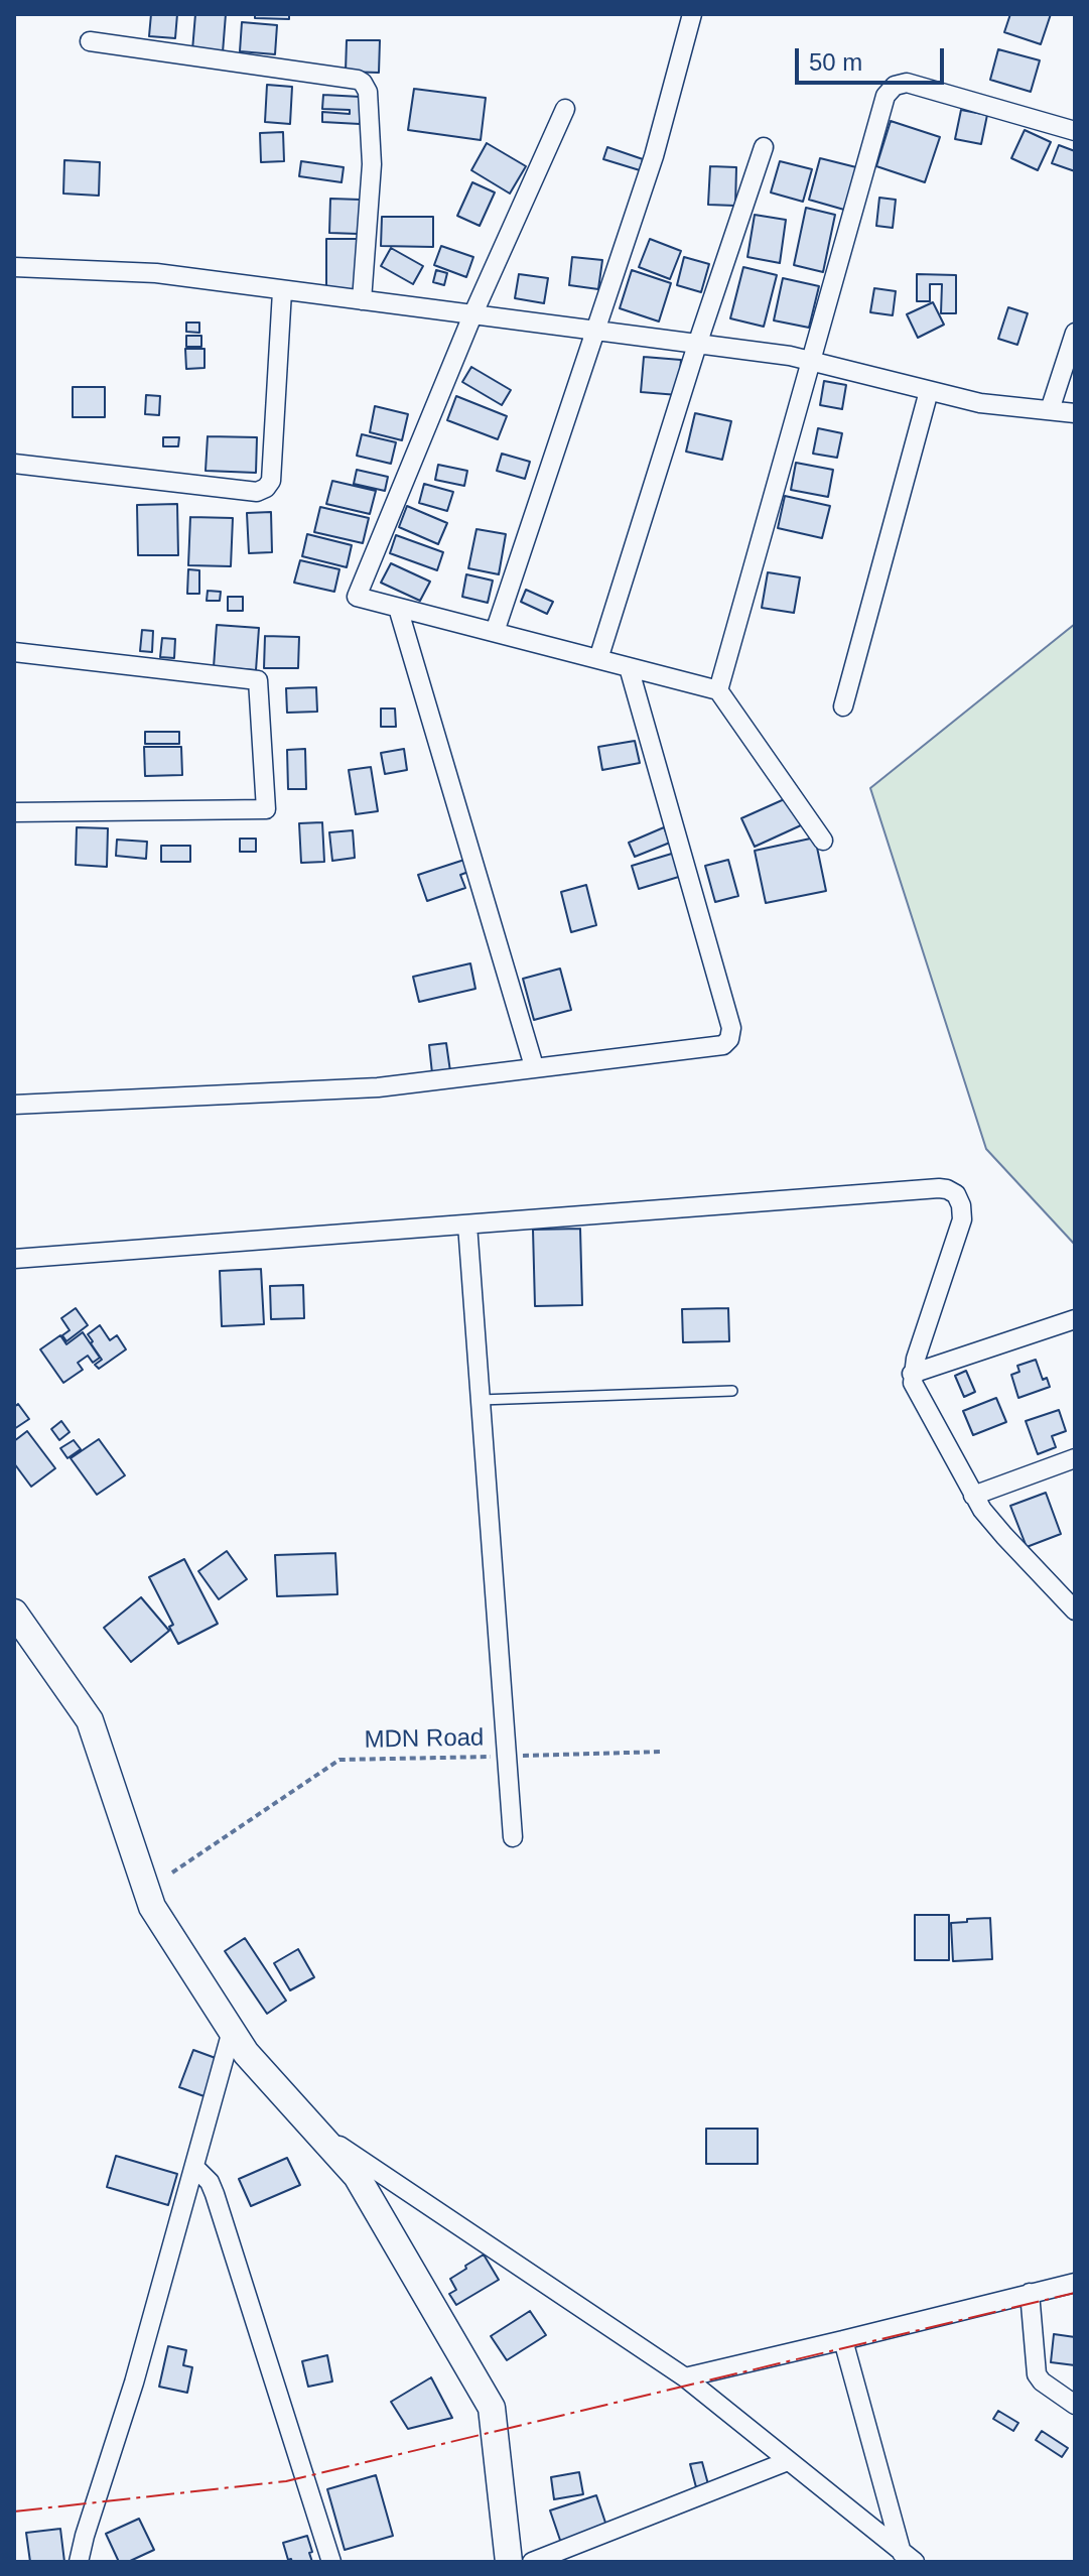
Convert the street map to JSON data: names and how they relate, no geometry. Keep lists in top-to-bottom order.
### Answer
{
  "streets": {
    "path": ["MDN Road"]
  },
  "scale_bar": "50 m"
}
